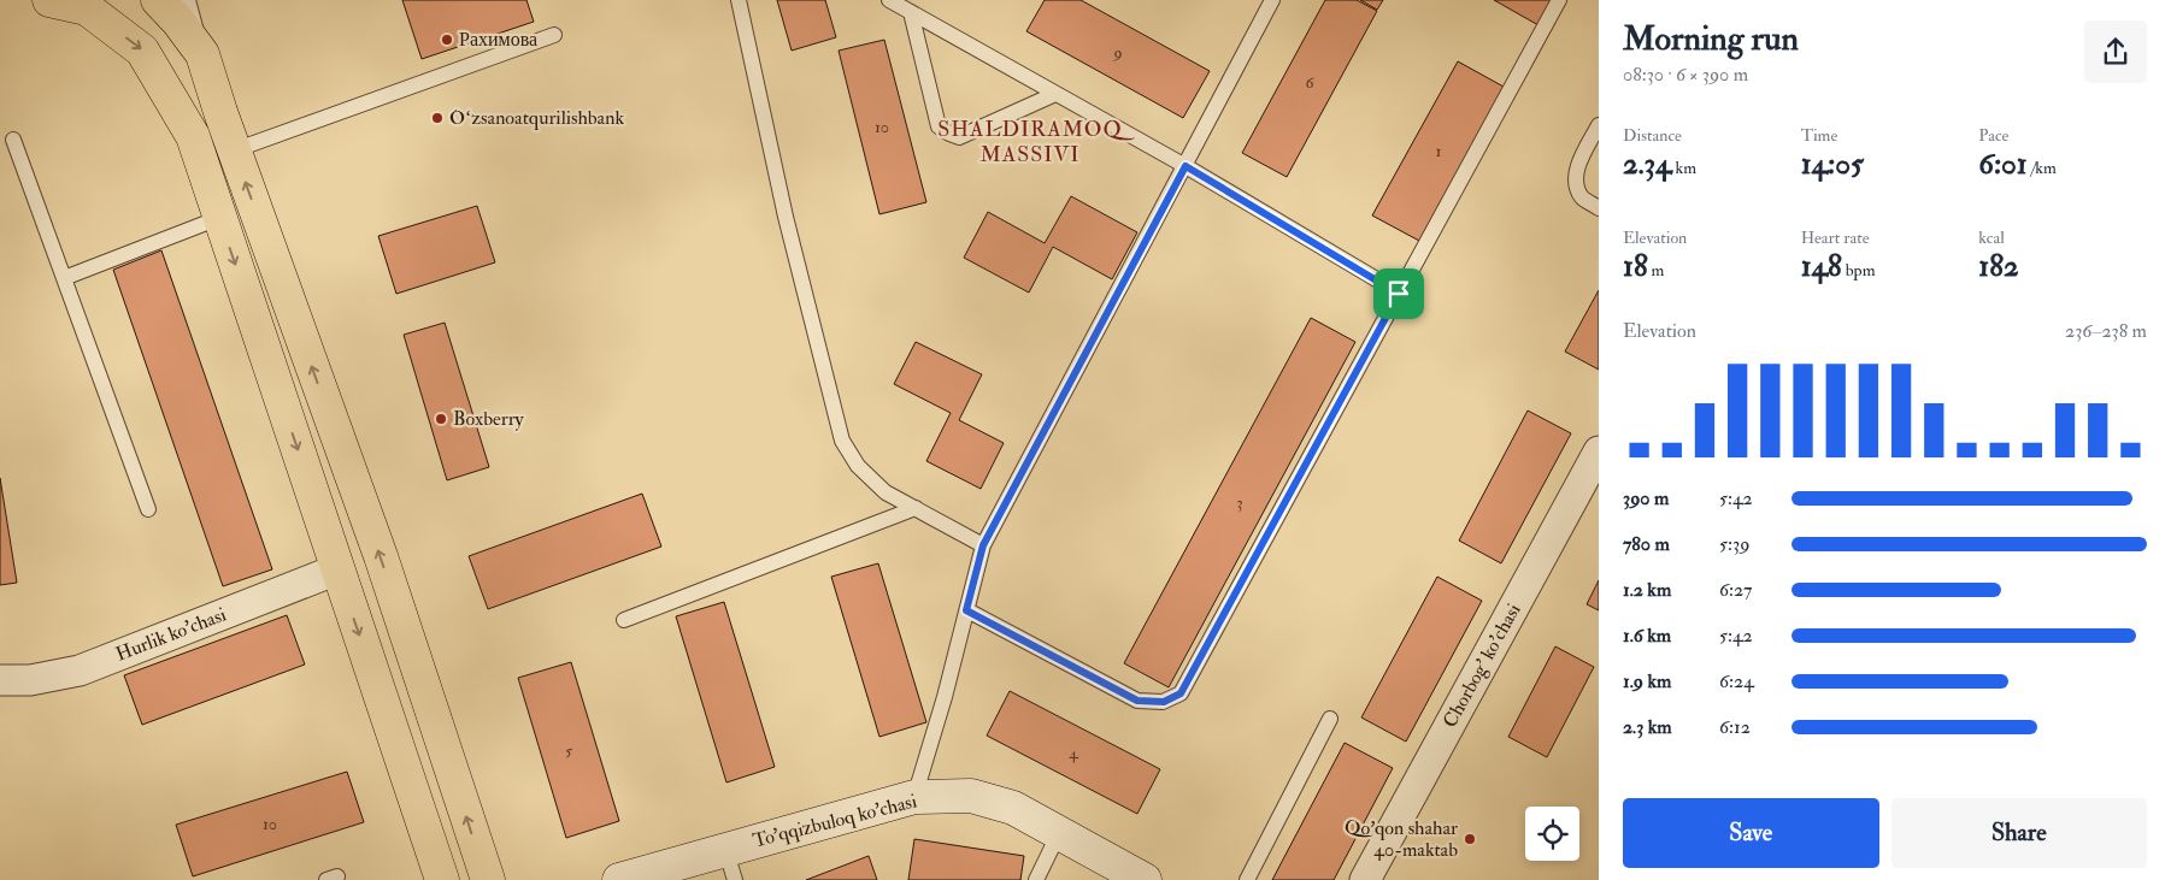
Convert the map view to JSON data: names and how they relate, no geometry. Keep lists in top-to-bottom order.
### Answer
{
  "streets": {
    "street": ["Hurlik ko'chasi", "Chorbog' ko'chasi", "To'qqizbuloq ko'chasi"]
  },
  "districts": ["SHALDIRAMOQ MASSIVI"],
  "places": [
    "Рахимова",
    "Oʻzsanoatqurilishbank",
    "Boxberry",
    "Qo'qon shahar 40-maktab"
  ],
  "house_numbers": [
    "9",
    "6",
    "10",
    "1",
    "3",
    "5",
    "4",
    "10"
  ],
  "page": {
    "heading": ["Morning run", "08:30 · 6 × 390 m"],
    "stats": [
      ["Distance", "2.34 km"],
      ["Time", "14:05"],
      ["Pace", "6:01 /km"],
      ["Elevation", "18 m"],
      ["Heart rate", "148 bpm"],
      ["kcal", "182"]
    ],
    "chart": ["Elevation", "236–238 m"],
    "list": [
      {
        "name": "390 m",
        "note": "5:42"
      },
      {
        "name": "780 m",
        "note": "5:39"
      },
      {
        "name": "1.2 km",
        "note": "6:27"
      },
      {
        "name": "1.6 km",
        "note": "5:42"
      },
      {
        "name": "1.9 km",
        "note": "6:24"
      },
      {
        "name": "2.3 km",
        "note": "6:12"
      }
    ],
    "buttons": ["Save", "Share"]
  }
}
